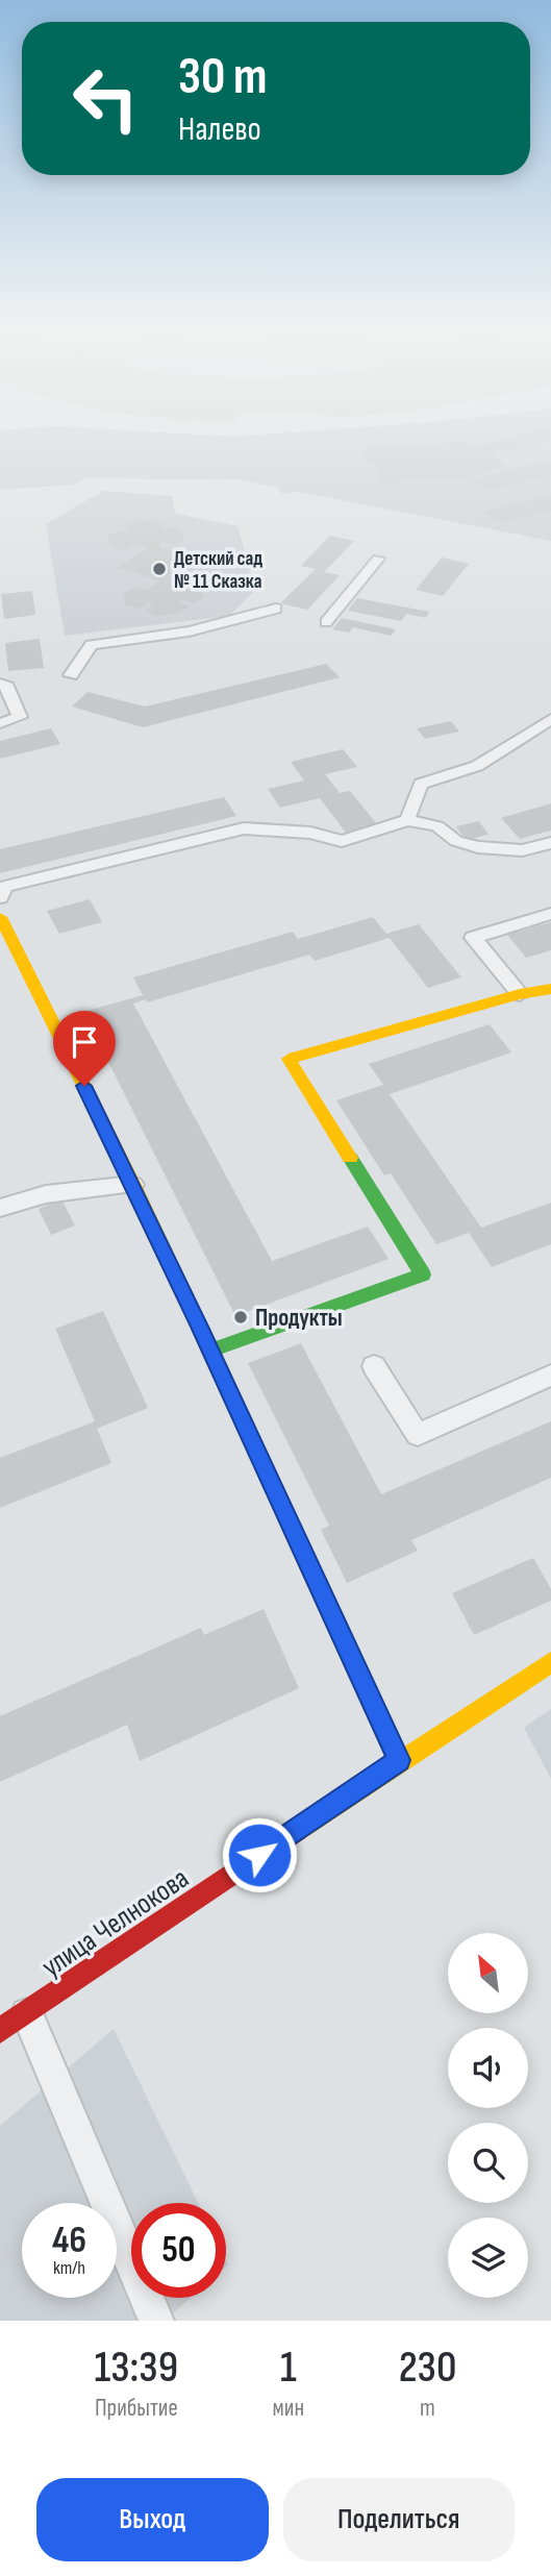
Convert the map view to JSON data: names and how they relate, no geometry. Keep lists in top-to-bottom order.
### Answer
{
  "streets": {
    "street": ["улица Челнокова"]
  },
  "places": ["Детский сад № 11 Сказка", "Продукты"],
  "north": "top left",
  "page": {
    "turn": ["30 m", "Налево"],
    "speed": "46 km/h",
    "limit": "50",
    "eta": [
      "13:39",
      "Прибытие",
      "1",
      "мин",
      "230",
      "m"
    ],
    "buttons": ["Выход", "Поделиться"]
  }
}
